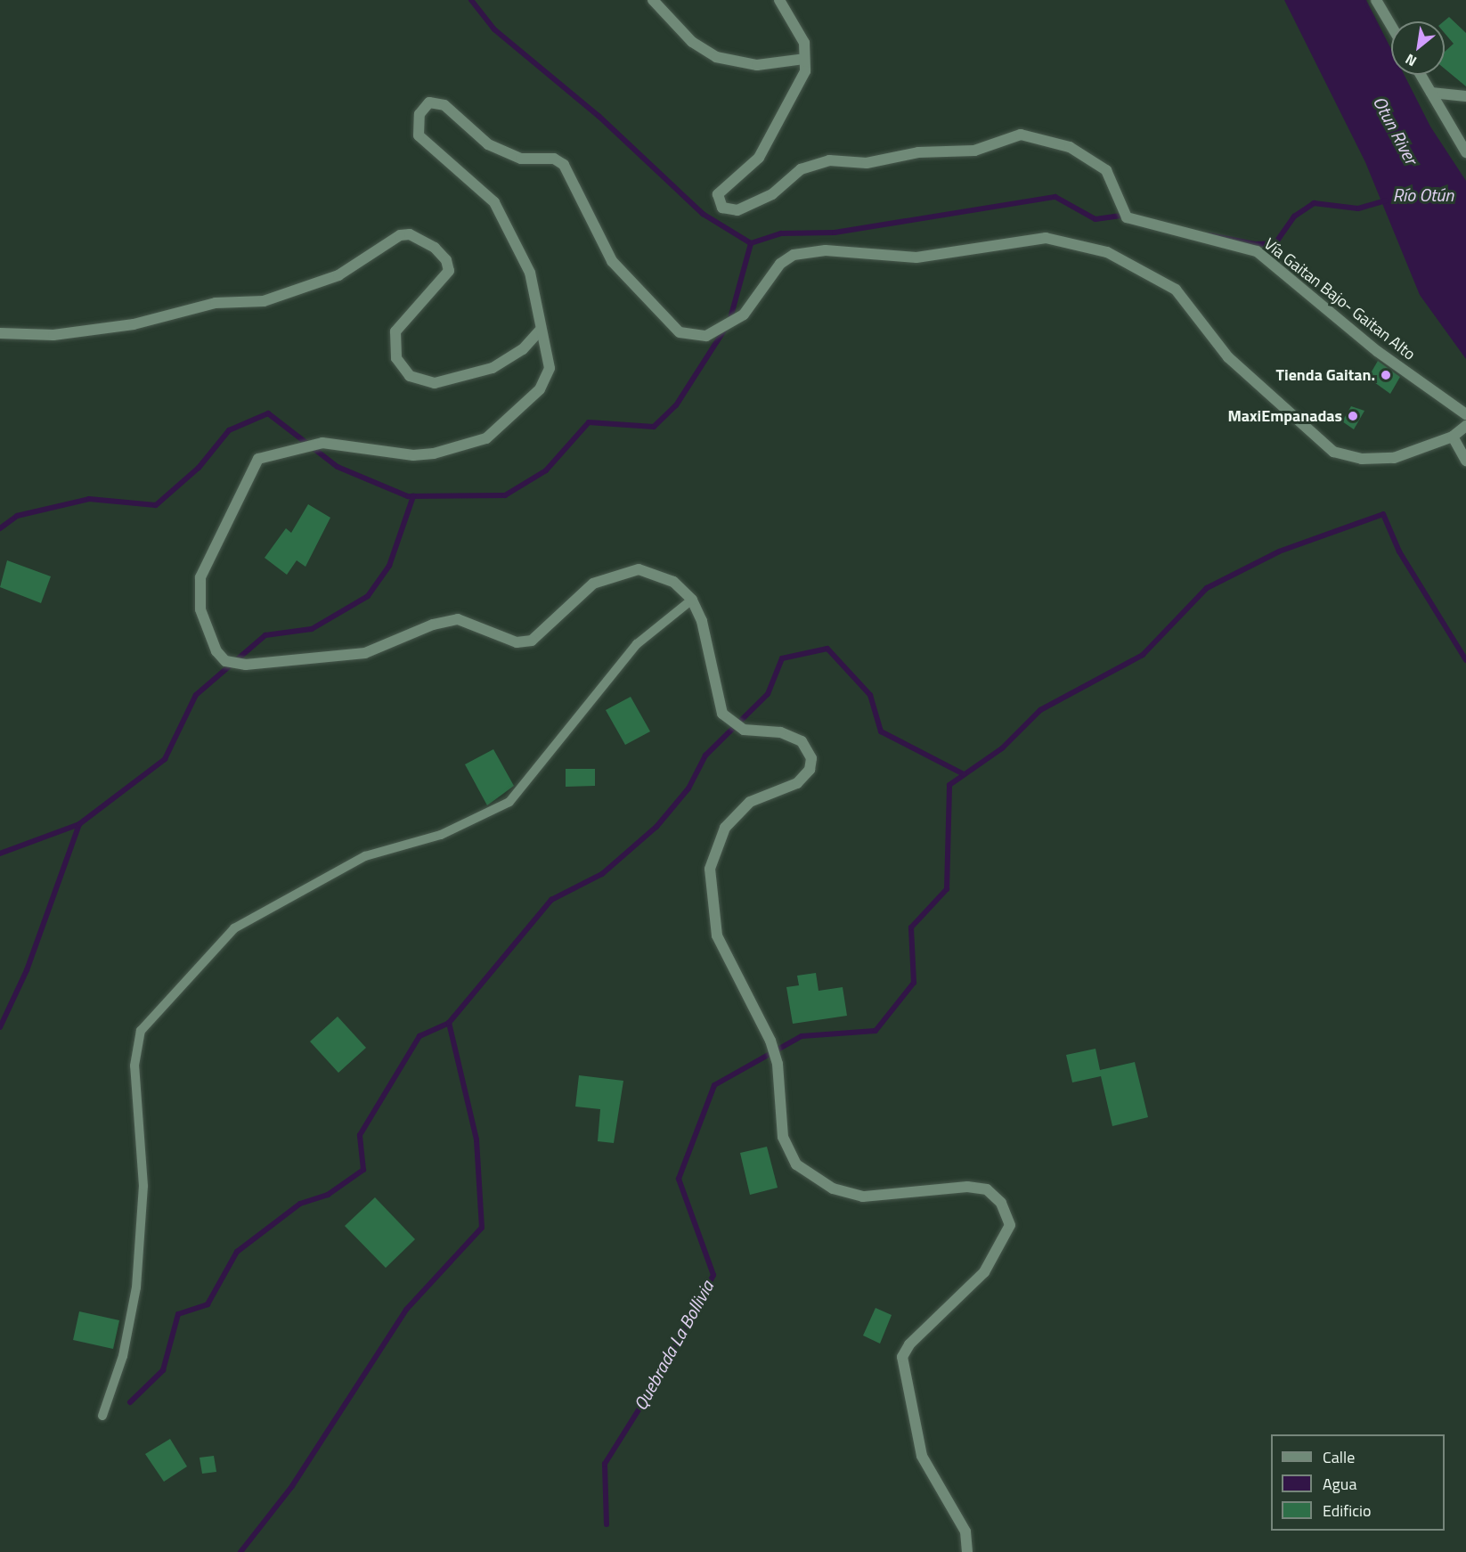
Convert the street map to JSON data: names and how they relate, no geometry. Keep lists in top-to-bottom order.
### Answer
{
  "streets": {
    "street": ["Vía Gaitan Bajo- Gaitan Alto"]
  },
  "water": ["Otun River", "Río Otún", "Quebrada La Bollivia"],
  "places": ["Tienda Gaitan.", "MaxiEmpanadas"],
  "legend": ["Calle", "Agua", "Edificio"],
  "north": "bottom left"
}
